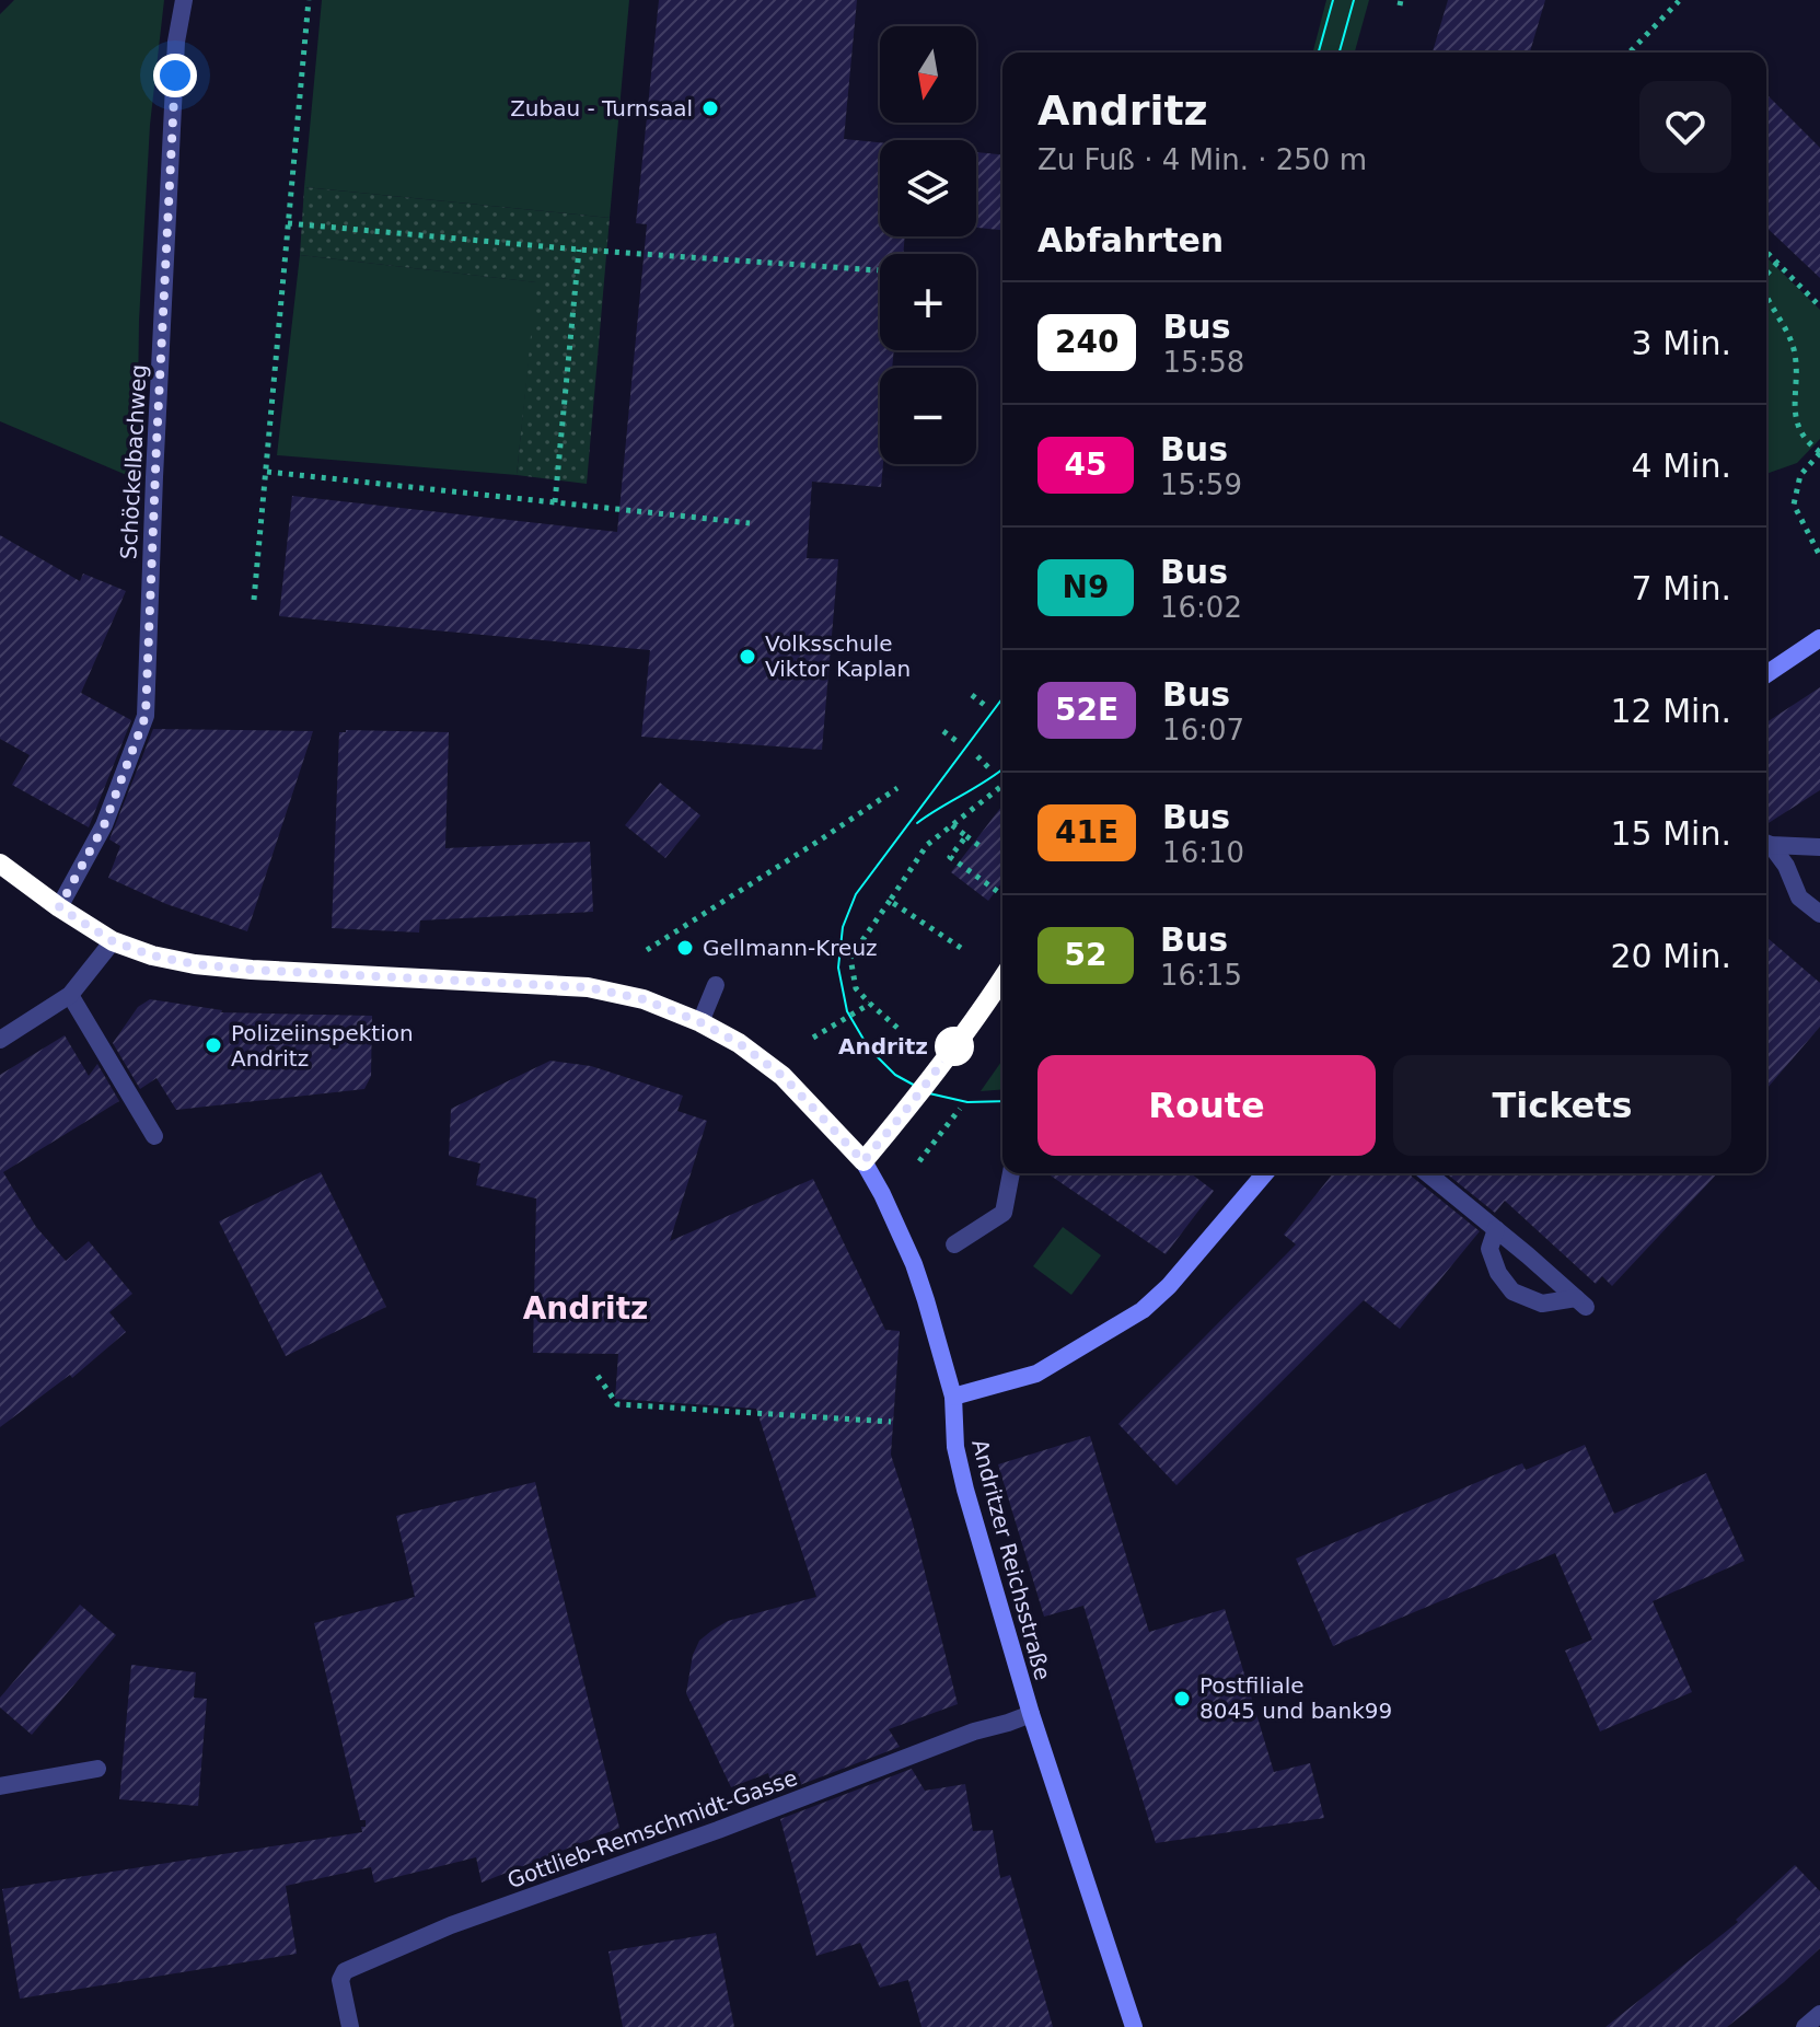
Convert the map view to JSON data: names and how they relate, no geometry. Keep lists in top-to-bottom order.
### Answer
{
  "streets": {
    "street": ["Schöckelbachweg", "Andritzer Reichsstraße", "Gottlieb-Remschmidt-Gasse"]
  },
  "crossings": [
    ["Schöckelbachweg", "Andritzer Reichsstraße"],
    ["Andritzer Reichsstraße", "Gottlieb-Remschmidt-Gasse"]
  ],
  "districts": ["Andritz"],
  "places": [
    "Zubau - Turnsaal",
    "Volksschule Viktor Kaplan",
    "Gellmann-Kreuz",
    "Polizeiinspektion Andritz",
    "Andritz",
    "Postfiliale 8045 und bank99"
  ],
  "lines": ["bus line 240"],
  "north": "bottom",
  "page": {
    "map_buttons": ["+", "−"],
    "heading": [
      ["Andritz", "Zu Fuß · 4 Min. · 250 m"],
      "Abfahrten"
    ],
    "list": [
      {
        "mark": "240",
        "name": "Bus",
        "note": "15:58",
        "value": "3 Min."
      },
      {
        "mark": "45",
        "name": "Bus",
        "note": "15:59",
        "value": "4 Min."
      },
      {
        "mark": "N9",
        "name": "Bus",
        "note": "16:02",
        "value": "7 Min."
      },
      {
        "mark": "52E",
        "name": "Bus",
        "note": "16:07",
        "value": "12 Min."
      },
      {
        "mark": "41E",
        "name": "Bus",
        "note": "16:10",
        "value": "15 Min."
      },
      {
        "mark": "52",
        "name": "Bus",
        "note": "16:15",
        "value": "20 Min."
      }
    ],
    "buttons": ["Route", "Tickets"]
  }
}
